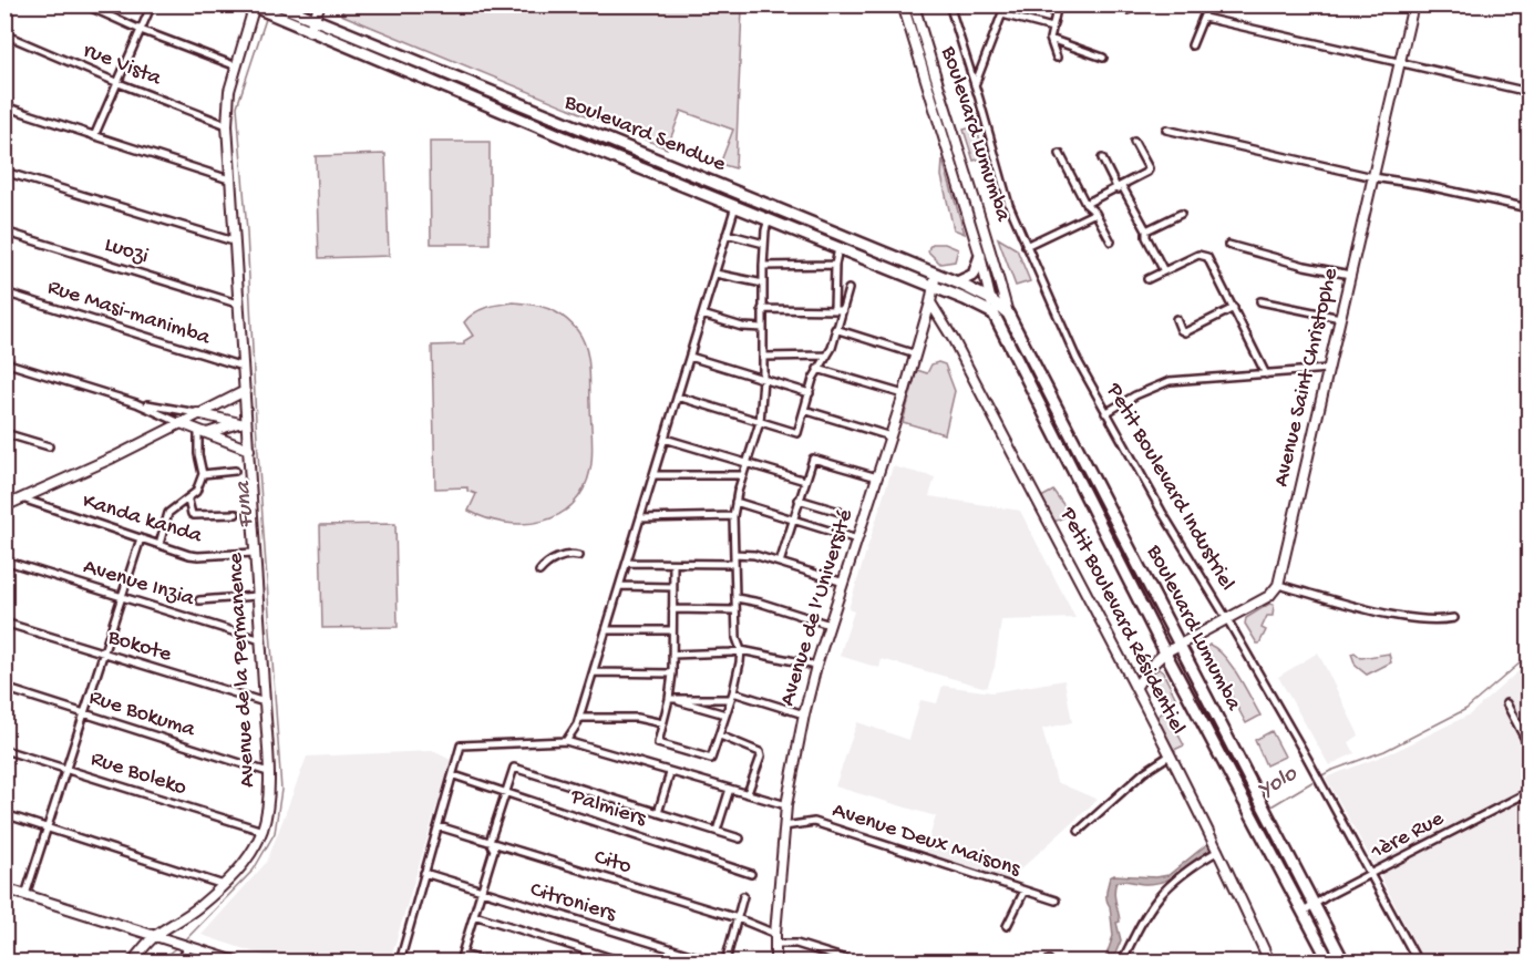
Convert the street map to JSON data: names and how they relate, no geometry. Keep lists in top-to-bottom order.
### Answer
{
  "streets": {
    "highway": ["Boulevard Sendwe", "Boulevard Lumumba"],
    "street": [
      "rue Vista",
      "Luozi",
      "Rue Masi-manimba",
      "Avenue Saint Christophe",
      "Petit Boulevard Industriel",
      "Kanda kanda",
      "Avenue Inzia",
      "Avenue de l’Université",
      "Petit Boulevard Résidentiel",
      "Bokote",
      "Avenue de la Permanence",
      "Rue Bokuma",
      "Rue Boleko",
      "Palmiers",
      "1ère Rue",
      "Avenue Deux Maisons",
      "Cito",
      "Citroniers"
    ]
  },
  "crossings": [
    ["rue Vista", "Avenue de la Permanence"],
    ["Boulevard Sendwe", "Boulevard Lumumba"],
    ["Boulevard Sendwe", "Avenue de l’Université"],
    ["Boulevard Lumumba", "1ère Rue"],
    ["Luozi", "Avenue de la Permanence"],
    ["Rue Masi-manimba", "Avenue de la Permanence"],
    ["Petit Boulevard Industriel", "1ère Rue"],
    ["Kanda kanda", "Avenue de la Permanence"],
    ["Avenue Inzia", "Avenue de la Permanence"],
    ["Avenue de l’Université", "Petit Boulevard Résidentiel"],
    ["Avenue de l’Université", "Avenue Deux Maisons"],
    ["Avenue de l’Université", "Cito"],
    ["Bokote", "Avenue de la Permanence"],
    ["Avenue de la Permanence", "Rue Bokuma"],
    ["Avenue de la Permanence", "Rue Boleko"]
  ],
  "water": ["Funa", "Yolo"]
}
